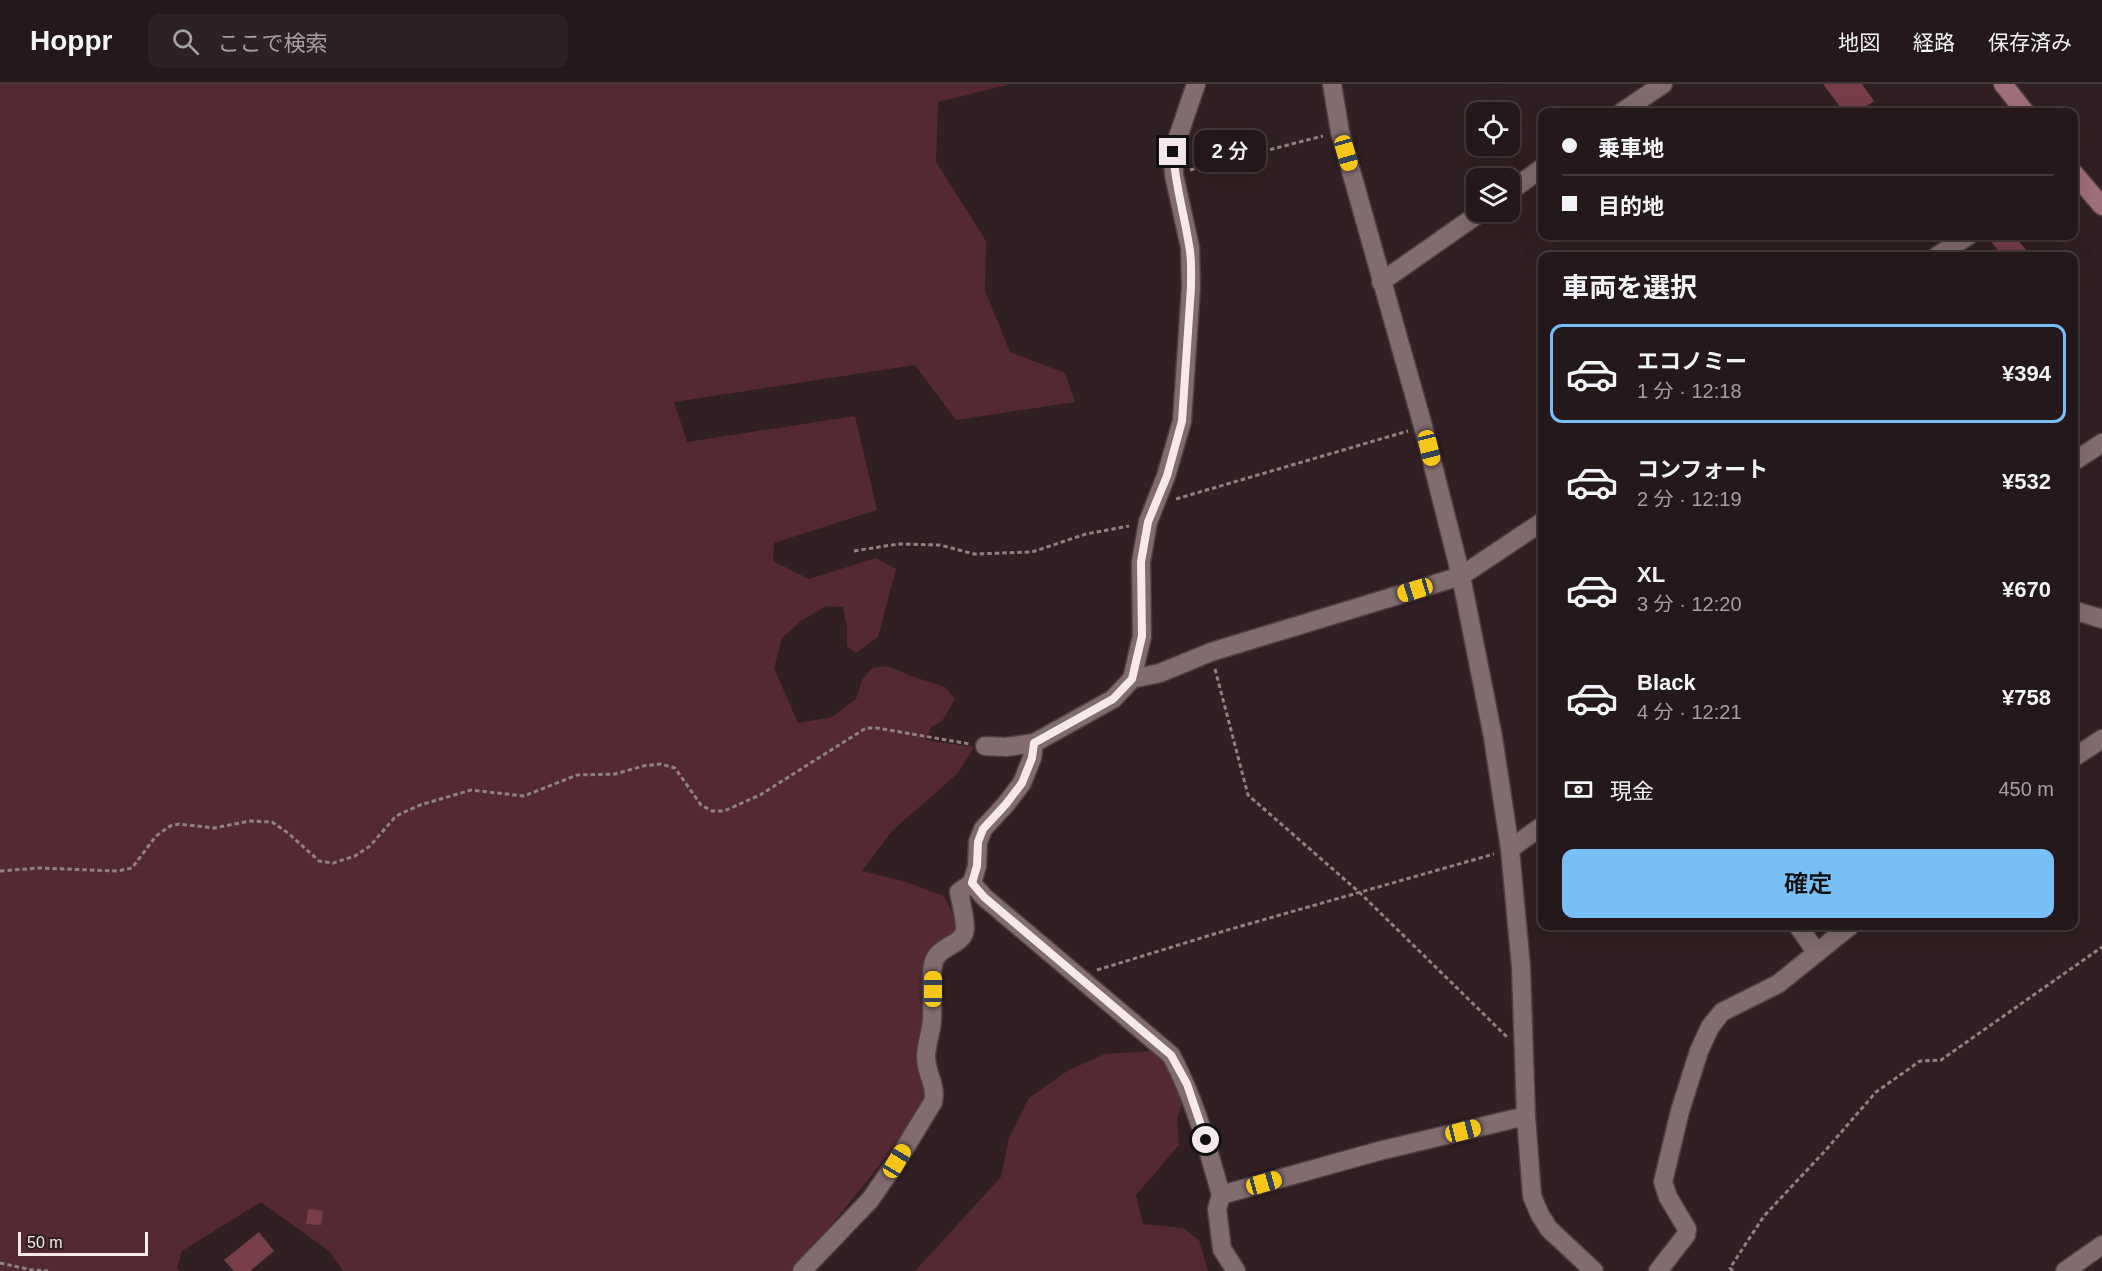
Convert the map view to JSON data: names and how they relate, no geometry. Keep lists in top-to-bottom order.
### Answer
{
  "scale_bar": "50 m",
  "page": {
    "header": "Hoppr",
    "search": "ここで検索",
    "nav": ["地図", "経路", "保存済み"],
    "banner": ["乗車地", "目的地"],
    "bubble": "2 分",
    "heading": "車両を選択",
    "list": [
      {
        "name": "エコノミー",
        "note": "1 分 · 12:18",
        "value": "¥394"
      },
      {
        "name": "コンフォート",
        "note": "2 分 · 12:19",
        "value": "¥532"
      },
      {
        "name": "XL",
        "note": "3 分 · 12:20",
        "value": "¥670"
      },
      {
        "name": "Black",
        "note": "4 分 · 12:21",
        "value": "¥758"
      }
    ],
    "pay": ["現金", "450 m"],
    "buttons": "確定",
    "scale": "50 m"
  }
}
